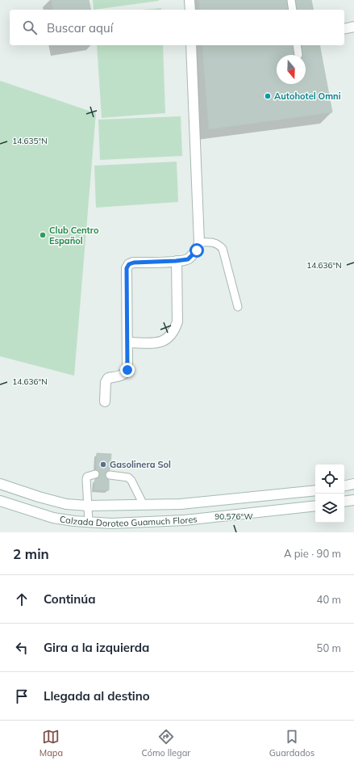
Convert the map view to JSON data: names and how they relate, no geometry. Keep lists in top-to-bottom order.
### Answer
{
  "streets": {
    "main road": ["Calzada Doroteo Guamuch Flores"]
  },
  "places": ["Autohotel Omni", "Club Centro Español", "Gasolinera Sol"],
  "north": "bottom",
  "page": {
    "search": "Buscar aquí",
    "heading": ["2 min", "A pie · 90 m"],
    "list": [
      ["Continúa", "40 m"],
      ["Gira a la izquierda", "50 m"],
      "Llegada al destino"
    ],
    "nav": ["Mapa", "Cómo llegar", "Guardados"]
  },
  "coordinates": ["14.635°N", "14.636°N", "90.576°W"]
}
